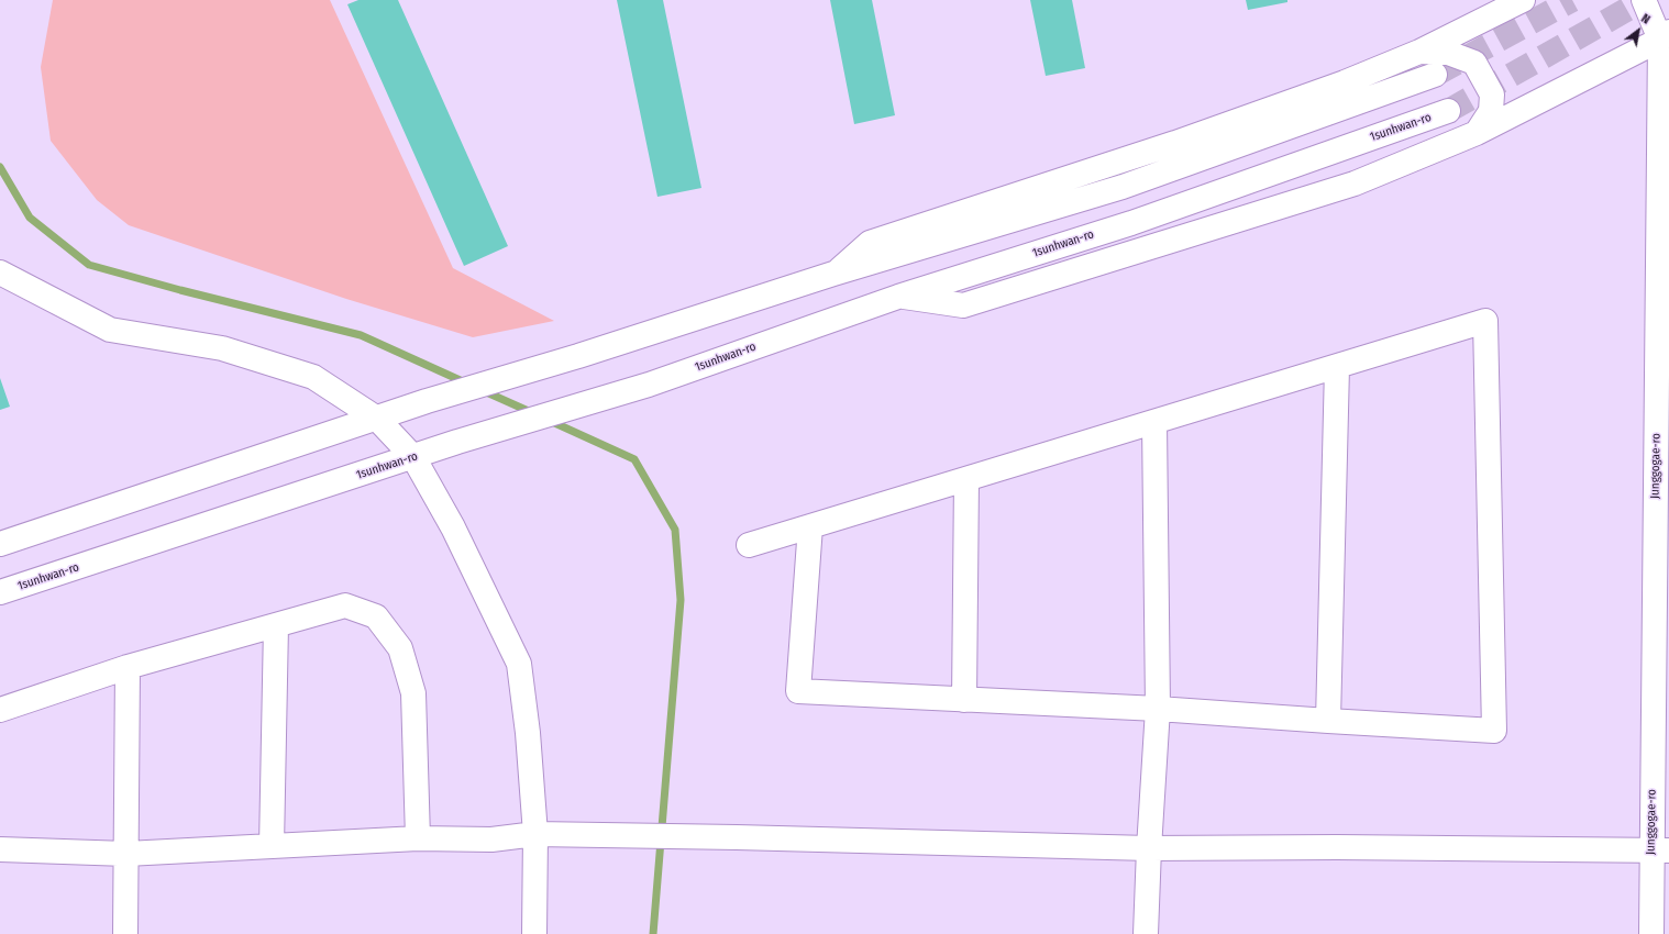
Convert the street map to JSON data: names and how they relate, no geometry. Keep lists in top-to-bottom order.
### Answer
{
  "streets": {
    "street": ["1sunhwan-ro", "Junggogae-ro"]
  },
  "north": "top right"
}
